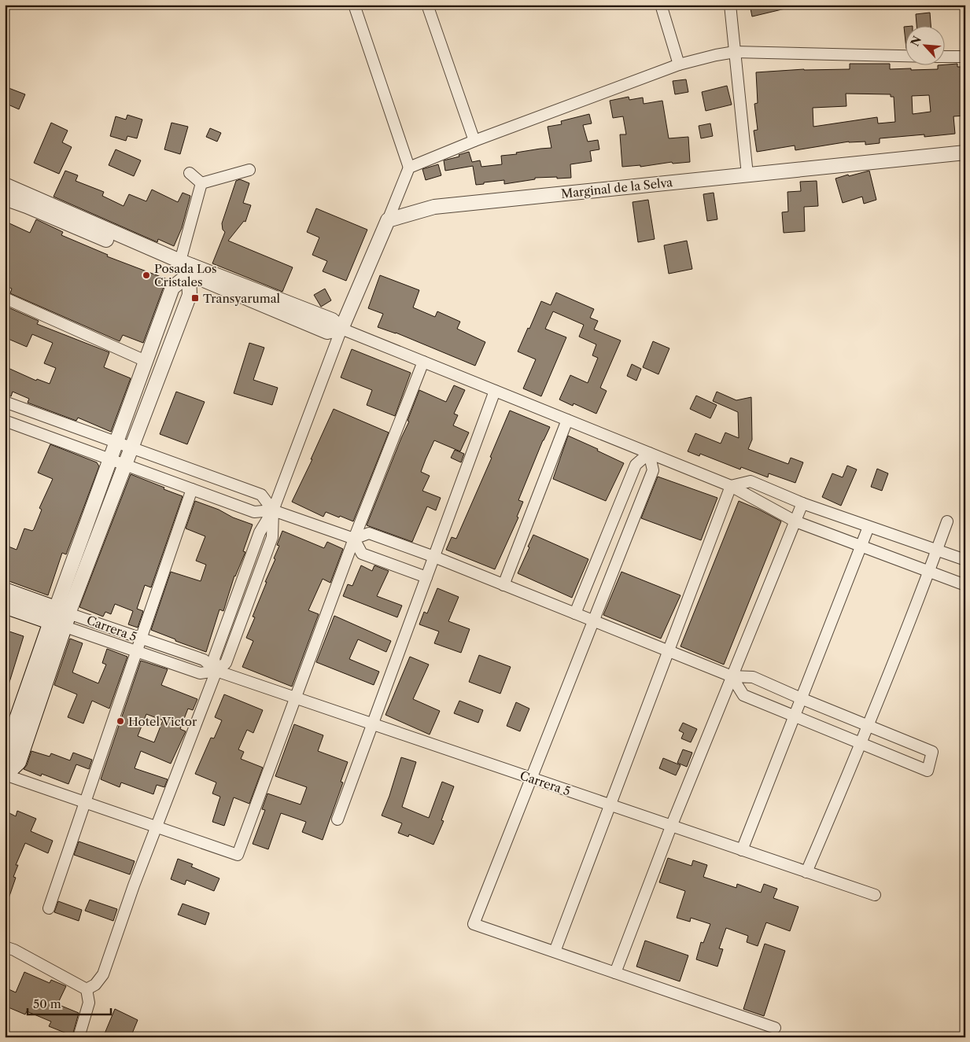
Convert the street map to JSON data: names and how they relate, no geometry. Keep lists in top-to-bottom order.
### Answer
{
  "streets": {
    "main road": ["Carrera 5"],
    "street": ["Marginal de la Selva"]
  },
  "places": {
    "other": ["Posada Los Cristales", "Hotel Victor"],
    "transit": ["Transyarumal"]
  },
  "scale_bar": "50 m",
  "north": "top left"
}
